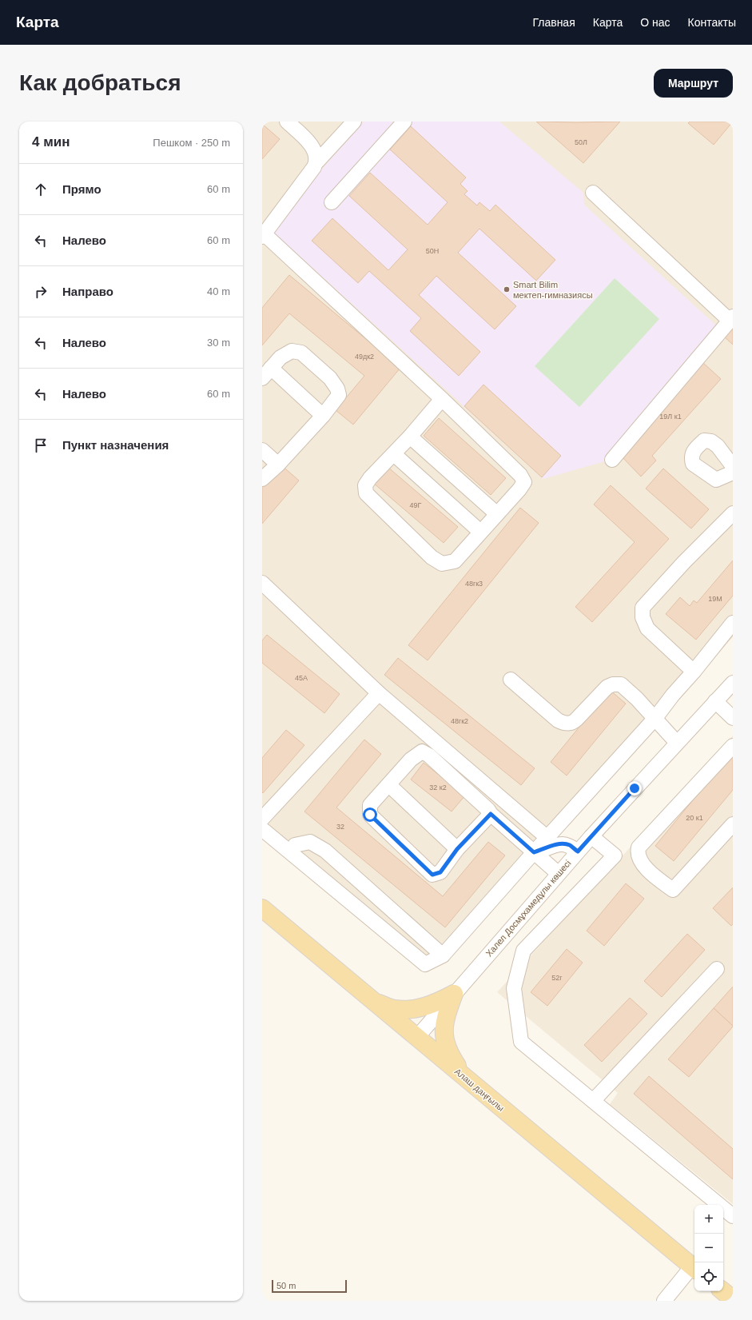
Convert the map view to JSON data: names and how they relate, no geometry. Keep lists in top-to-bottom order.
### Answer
{
  "streets": {
    "main road": ["Алаш даңғылы"],
    "street": ["Халел Досмұхамедұлы көшесі"]
  },
  "crossings": [
    ["Халел Досмұхамедұлы көшесі", "Алаш даңғылы"]
  ],
  "places": ["Smart Bilim мектеп-гимназиясы"],
  "house_numbers": [
    "50Л",
    "50Н",
    "49дк2",
    "19Л к1",
    "49Г",
    "48гк3",
    "19М",
    "45А",
    "48гк2",
    "32 к2",
    "20 к1",
    "32",
    "52г"
  ],
  "scale_bar": "50 m",
  "page": {
    "header": "Карта",
    "nav": [
      "Главная",
      "Карта",
      "О нас",
      "Контакты"
    ],
    "buttons": "Маршрут",
    "title": "Как добраться",
    "heading": ["4 мин", "Пешком · 250 m"],
    "list": [
      ["Прямо", "60 m"],
      ["Налево", "60 m"],
      ["Направо", "40 m"],
      ["Налево", "30 m"],
      ["Налево", "60 m"],
      "Пункт назначения"
    ],
    "map_buttons": ["+", "−"],
    "scale": "50 m"
  }
}
